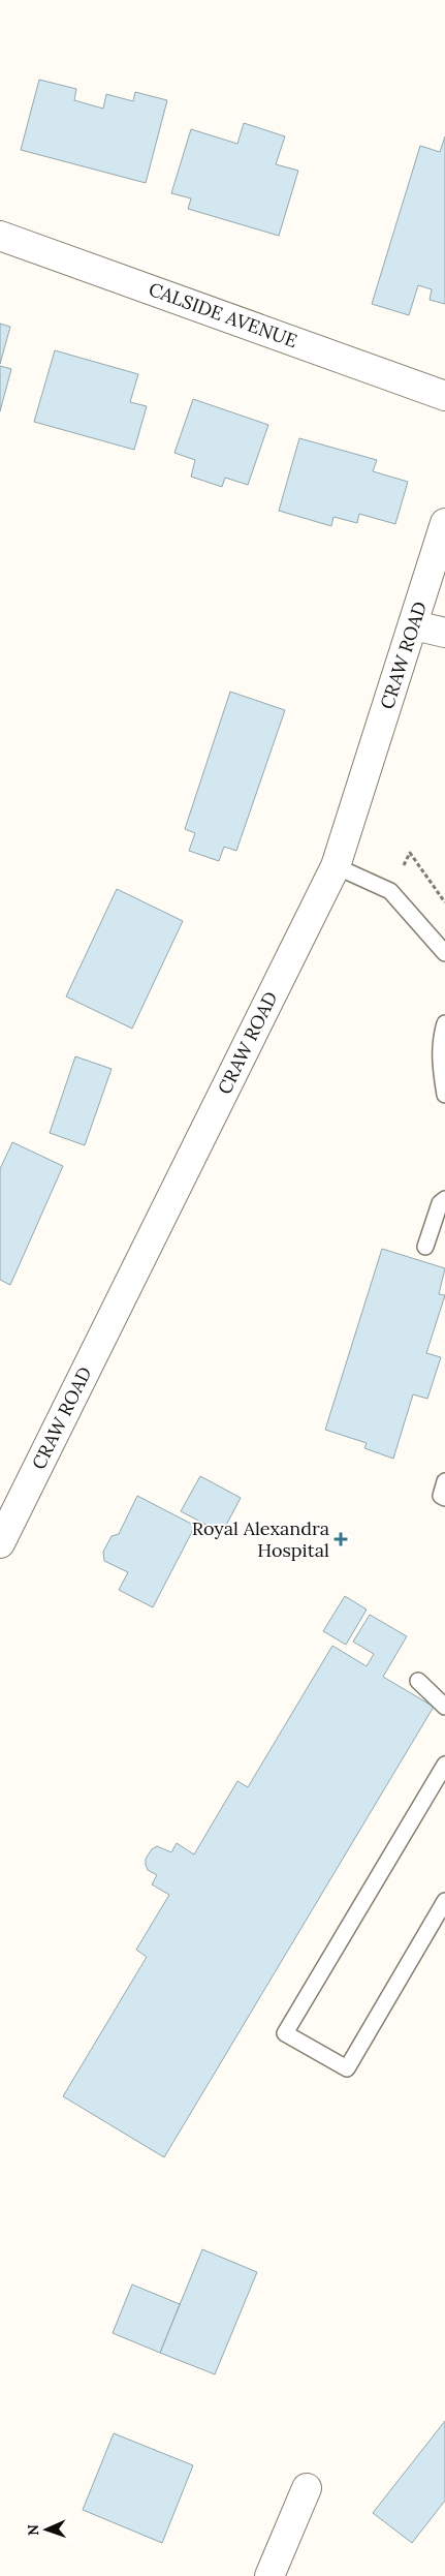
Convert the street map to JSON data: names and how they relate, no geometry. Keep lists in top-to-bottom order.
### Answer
{
  "streets": {
    "street": ["CALSIDE AVENUE", "CRAW ROAD"]
  },
  "places": {
    "health": ["Royal Alexandra Hospital"]
  },
  "north": "left"
}
